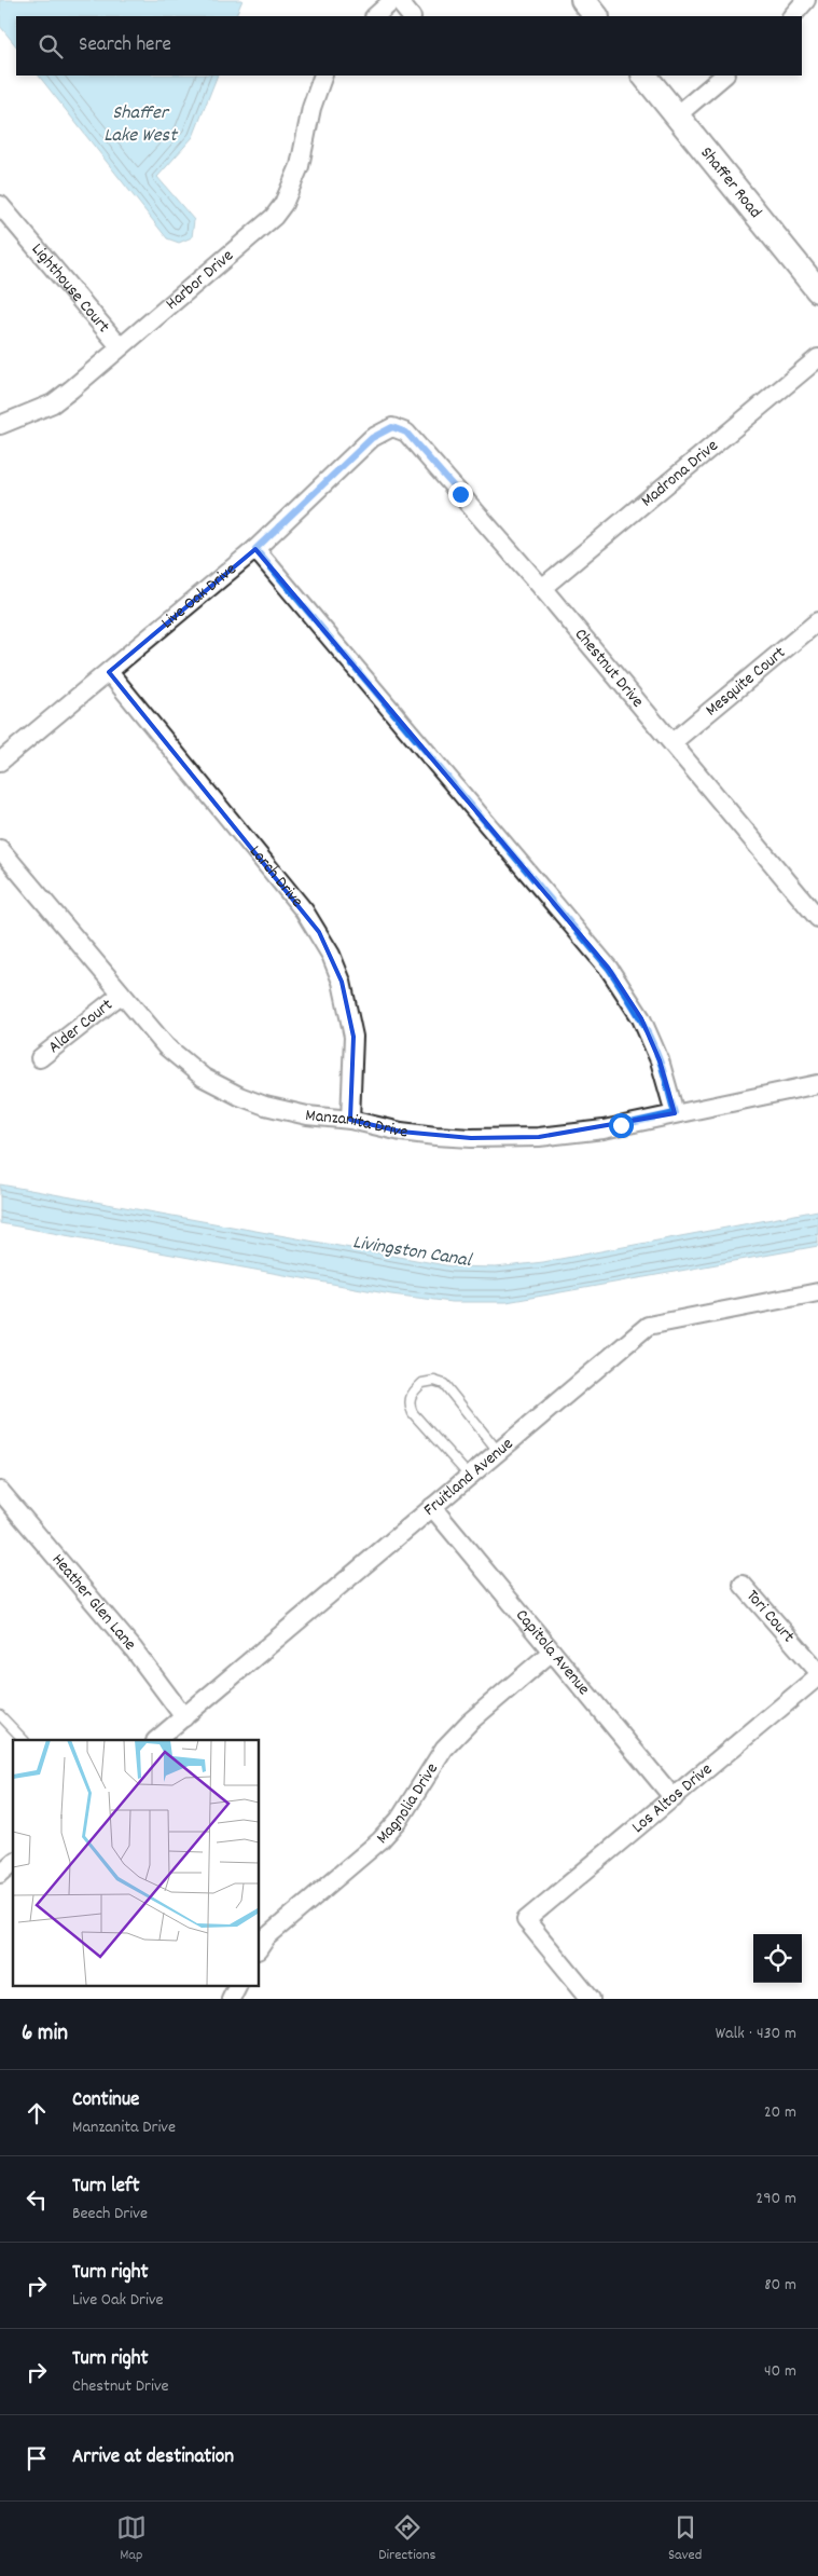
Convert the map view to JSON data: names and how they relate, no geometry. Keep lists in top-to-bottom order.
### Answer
{
  "streets": {
    "main road": ["Shaffer Road"],
    "street": [
      "Harbor Drive",
      "Lighthouse Court",
      "Madrona Drive",
      "Live Oak Drive",
      "Chestnut Drive",
      "Mesquite Court",
      "Larch Drive",
      "Alder Court",
      "Manzanita Drive",
      "Fruitland Avenue",
      "Heather Glen Lane",
      "Tori Court",
      "Capitola Avenue",
      "Los Altos Drive",
      "Magnolia Drive"
    ]
  },
  "crossings": [
    ["Harbor Drive", "Lighthouse Court"],
    ["Madrona Drive", "Chestnut Drive"],
    ["Live Oak Drive", "Chestnut Drive"],
    ["Live Oak Drive", "Larch Drive"],
    ["Chestnut Drive", "Mesquite Court"],
    ["Larch Drive", "Manzanita Drive"],
    ["Alder Court", "Manzanita Drive"],
    ["Fruitland Avenue", "Heather Glen Lane"],
    ["Fruitland Avenue", "Capitola Avenue"],
    ["Capitola Avenue", "Los Altos Drive"],
    ["Capitola Avenue", "Magnolia Drive"]
  ],
  "water": ["Shaffer Lake West", "Livingston Canal"],
  "page": {
    "search": "Search here",
    "heading": ["6 min", "Walk · 430 m"],
    "list": [
      ["Continue", "Manzanita Drive", "20 m"],
      ["Turn left", "Beech Drive", "290 m"],
      ["Turn right", "Live Oak Drive", "80 m"],
      ["Turn right", "Chestnut Drive", "40 m"],
      "Arrive at destination"
    ],
    "nav": ["Map", "Directions", "Saved"]
  }
}
